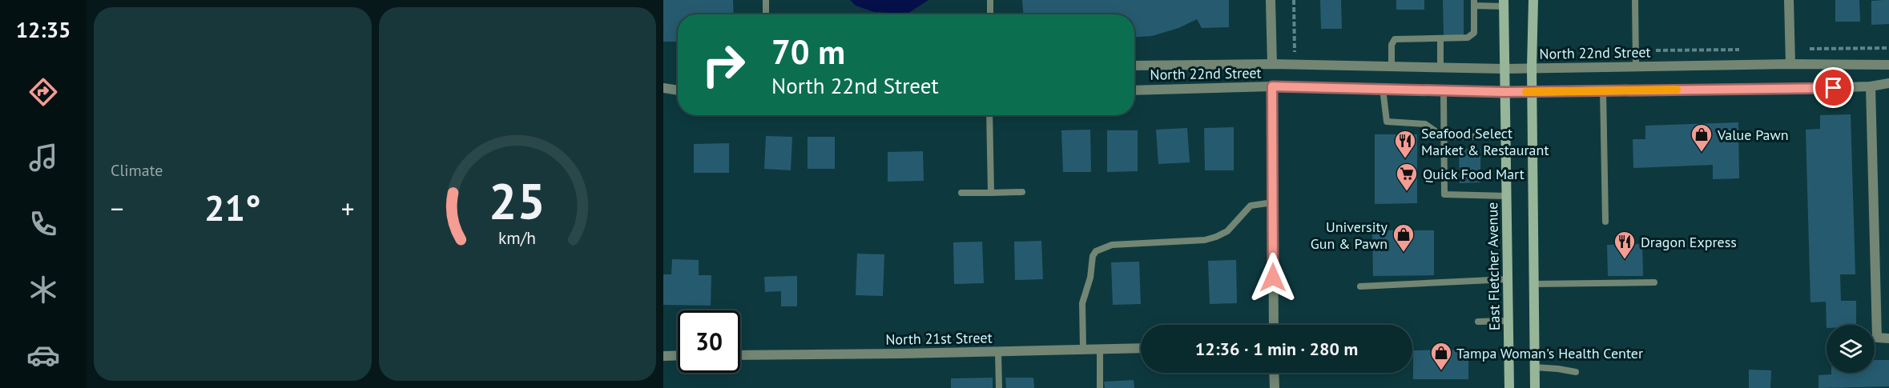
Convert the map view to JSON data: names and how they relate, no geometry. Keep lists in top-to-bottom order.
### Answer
{
  "streets": {
    "main road": ["East Fletcher Avenue"],
    "street": ["North 22nd Street", "North 21st Street"]
  },
  "crossings": [
    ["North 22nd Street", "East Fletcher Avenue"]
  ],
  "places": {
    "shop": ["Value Pawn", "University Gun & Pawn", "Tampa Woman's Health Center"],
    "restaurant": ["Seafood Select Market & Restaurant", "Dragon Express"],
    "supermarket": ["Quick Food Mart"]
  },
  "page": {
    "tabs": "12:35",
    "tile": "Climate",
    "turn": ["70 m", "North 22nd Street"],
    "heat": ["−", "21°", "+"],
    "limit": "30",
    "trip": "12:36 · 1 min · 280 m",
    "gauge": ["25", "km/h"]
  }
}
